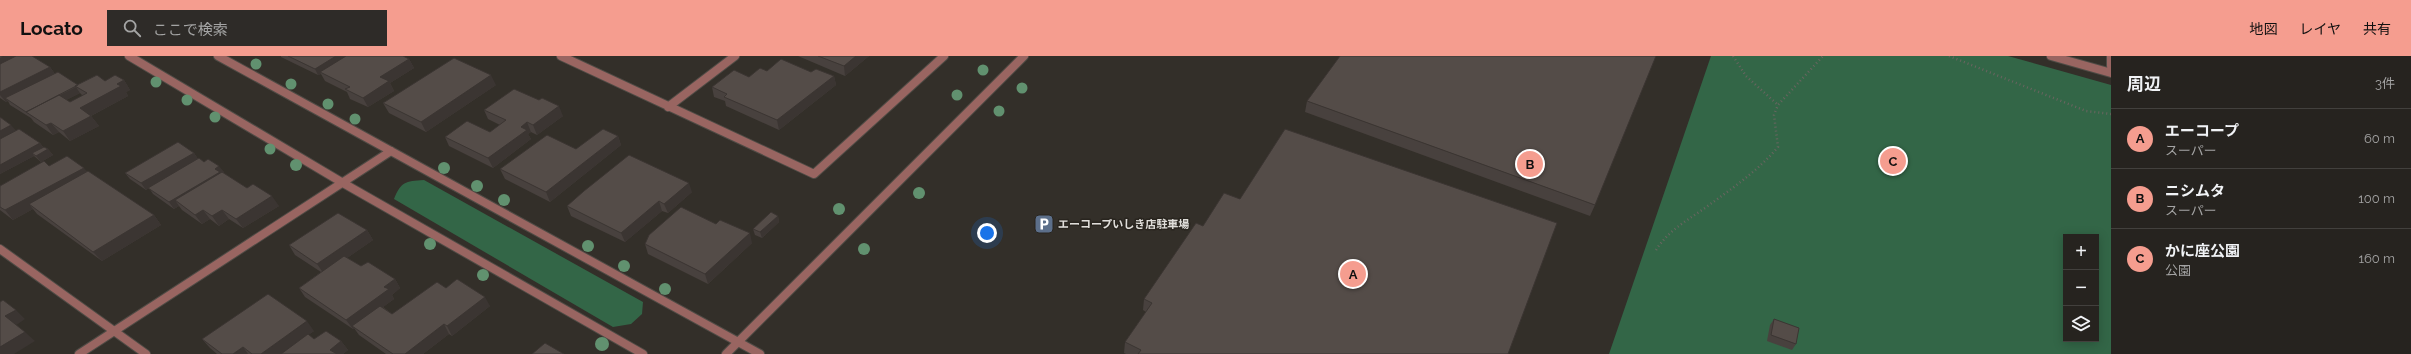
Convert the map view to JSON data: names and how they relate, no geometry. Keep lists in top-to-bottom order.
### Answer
{
  "places": {
    "parking": ["エーコープいしき店駐車場"]
  },
  "page": {
    "header": "Locato",
    "search": "ここで検索",
    "nav": ["地図", "レイヤ", "共有"],
    "heading": ["周辺", "3件"],
    "list": [
      {
        "mark": "A",
        "name": "エーコープ",
        "note": "スーパー",
        "value": "60 m"
      },
      {
        "mark": "B",
        "name": "ニシムタ",
        "note": "スーパー",
        "value": "100 m"
      },
      {
        "mark": "C",
        "name": "かに座公園",
        "note": "公園",
        "value": "160 m"
      }
    ],
    "pins": ["C", "B", "A"],
    "map_buttons": ["+", "−"]
  }
}
